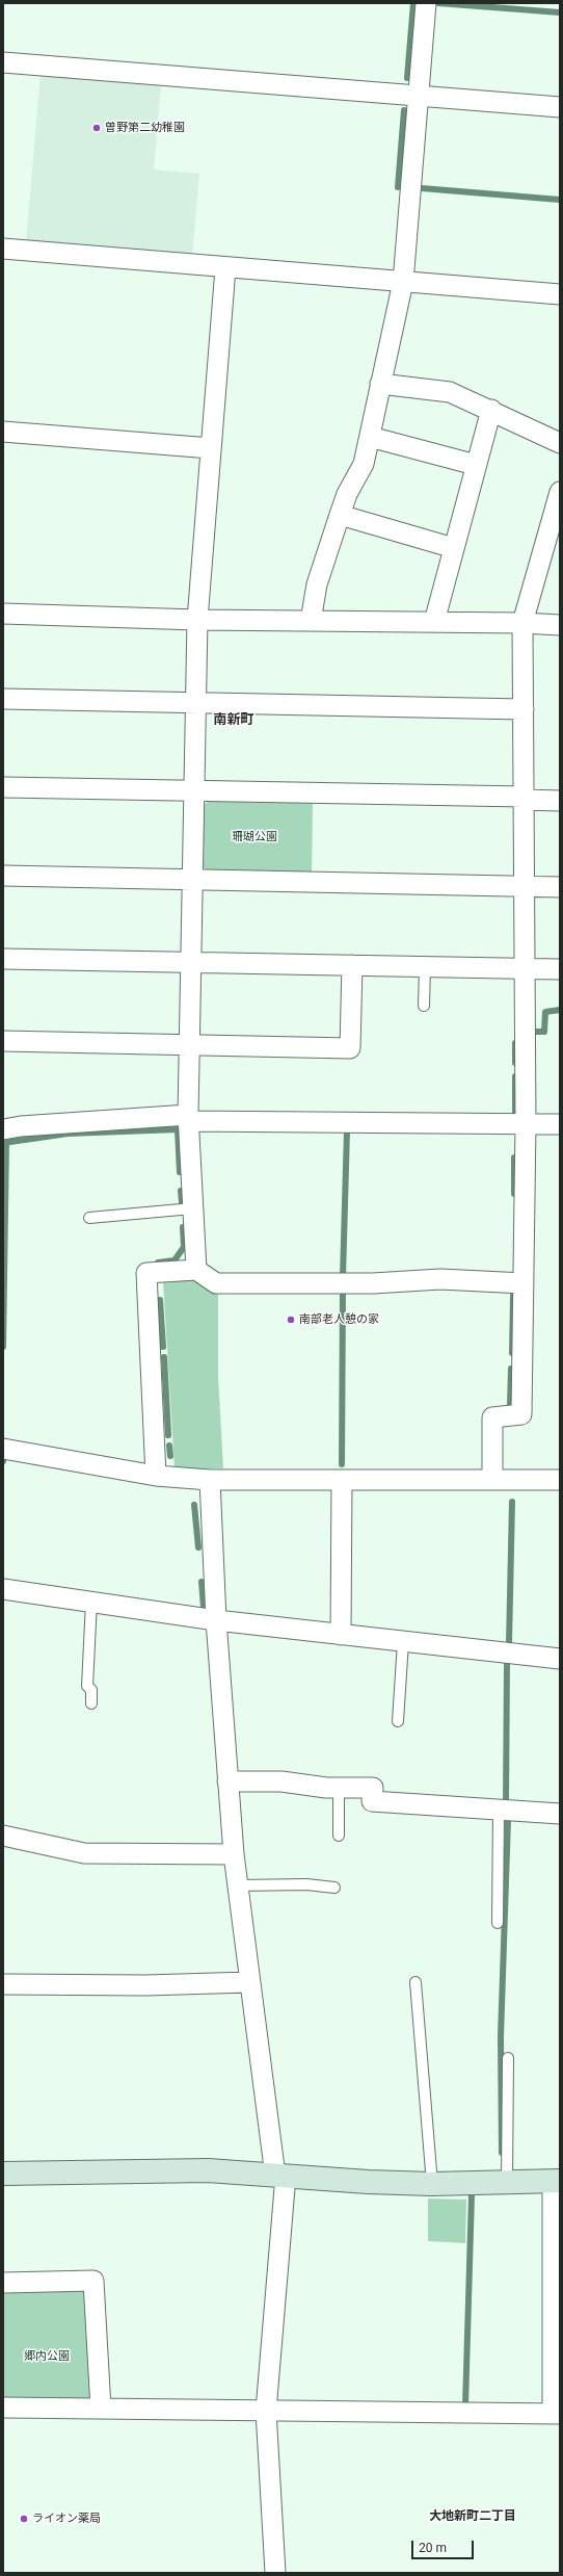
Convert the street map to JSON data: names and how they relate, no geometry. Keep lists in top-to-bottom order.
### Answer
{
  "districts": ["南新町", "大地新町二丁目"],
  "parks": ["珊瑚公園", "郷内公園"],
  "places": ["曽野第二幼稚園", "南部老人憩の家", "ライオン薬局"],
  "scale_bar": "20 m"
}
